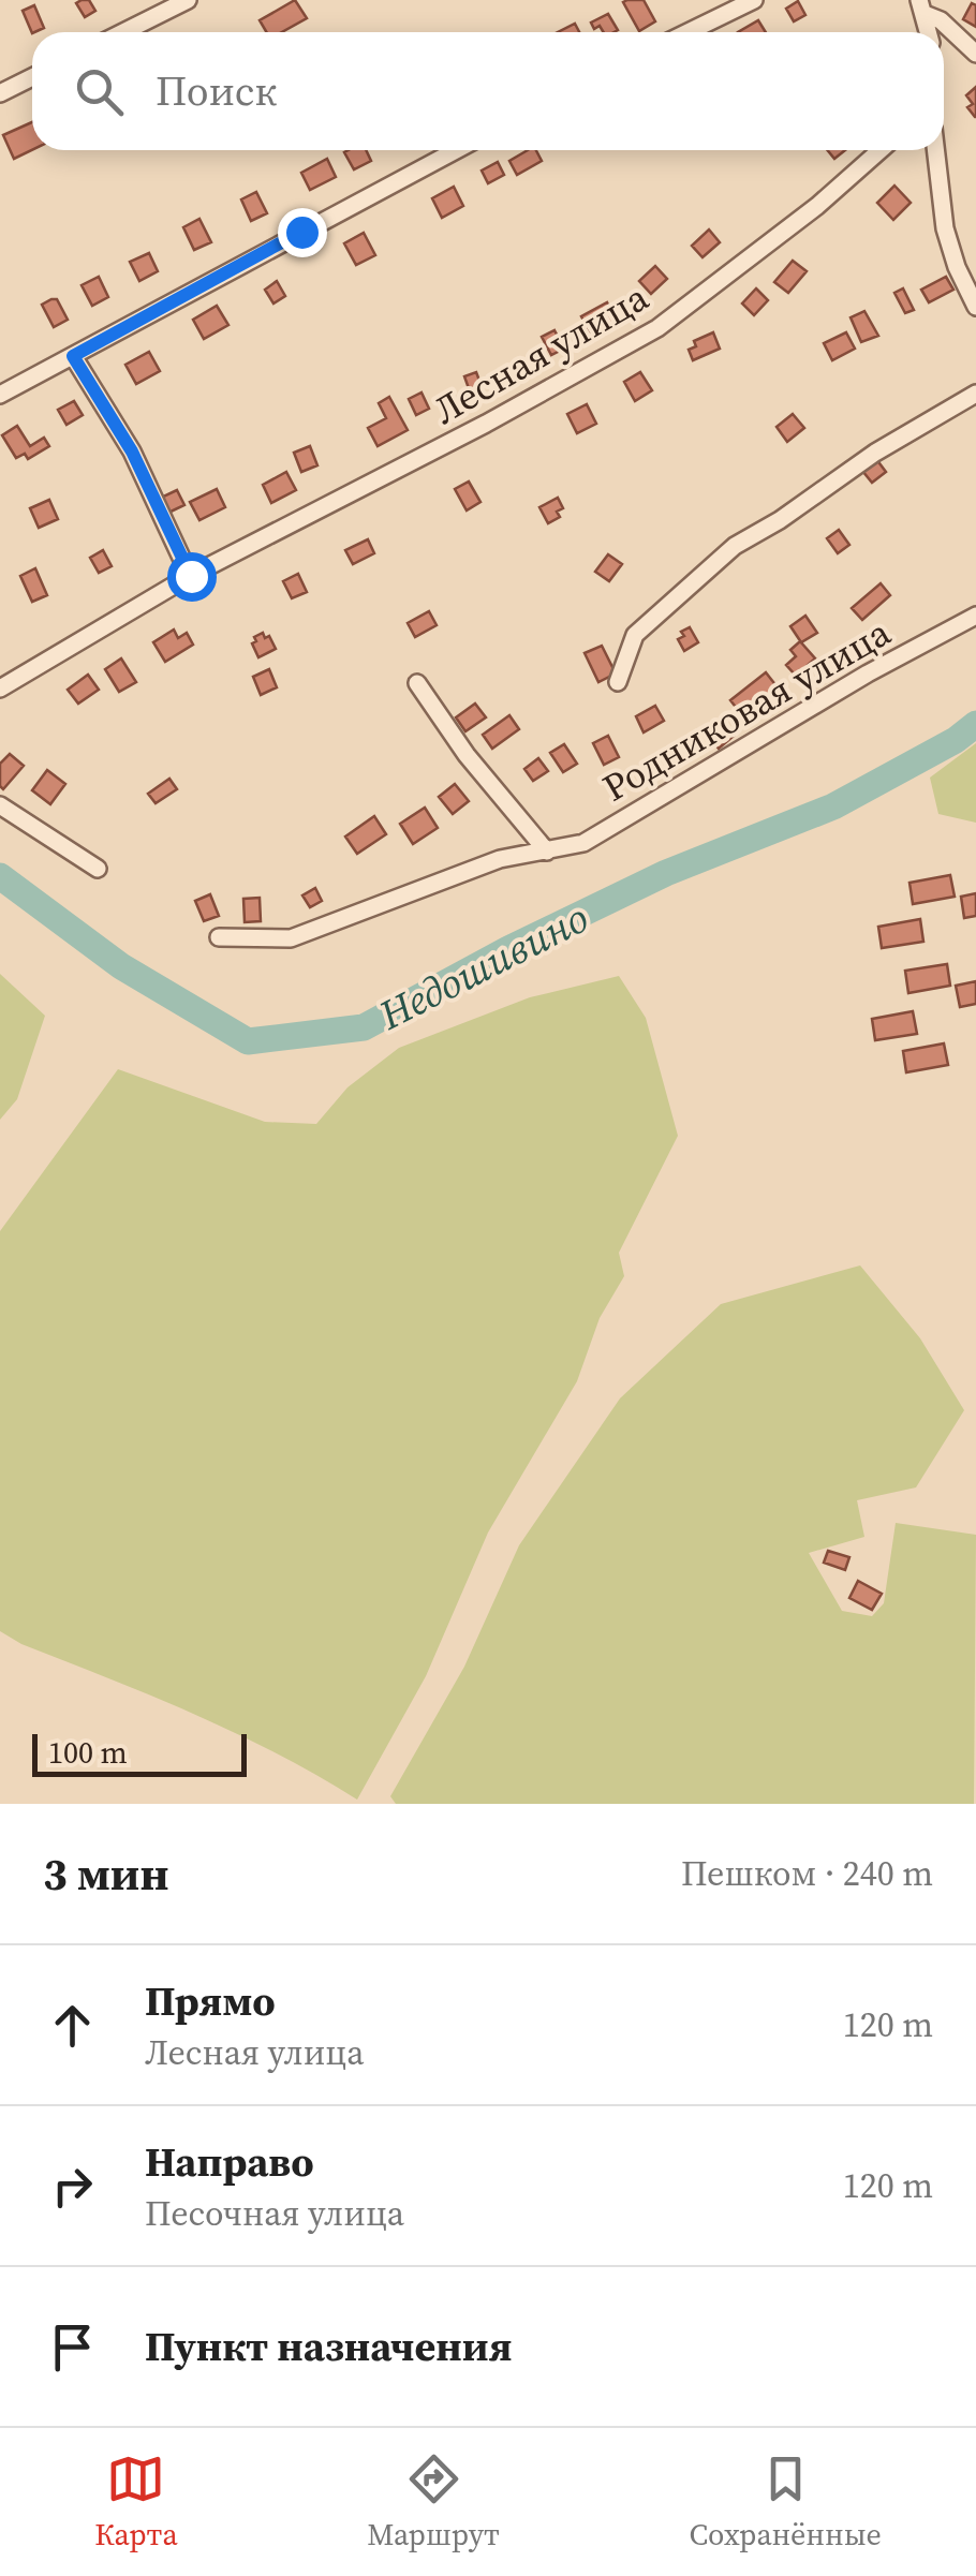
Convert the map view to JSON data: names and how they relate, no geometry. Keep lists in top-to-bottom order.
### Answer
{
  "streets": {
    "street": ["Лесная улица", "Родниковая улица"]
  },
  "water": ["Недошивино"],
  "scale_bar": "100 m",
  "page": {
    "search": "Поиск",
    "scale": "100 m",
    "heading": ["3 мин", "Пешком · 240 m"],
    "list": [
      ["Прямо", "Лесная улица", "120 m"],
      ["Направо", "Песочная улица", "120 m"],
      "Пункт назначения"
    ],
    "nav": ["Карта", "Маршрут", "Сохранённые"]
  }
}
